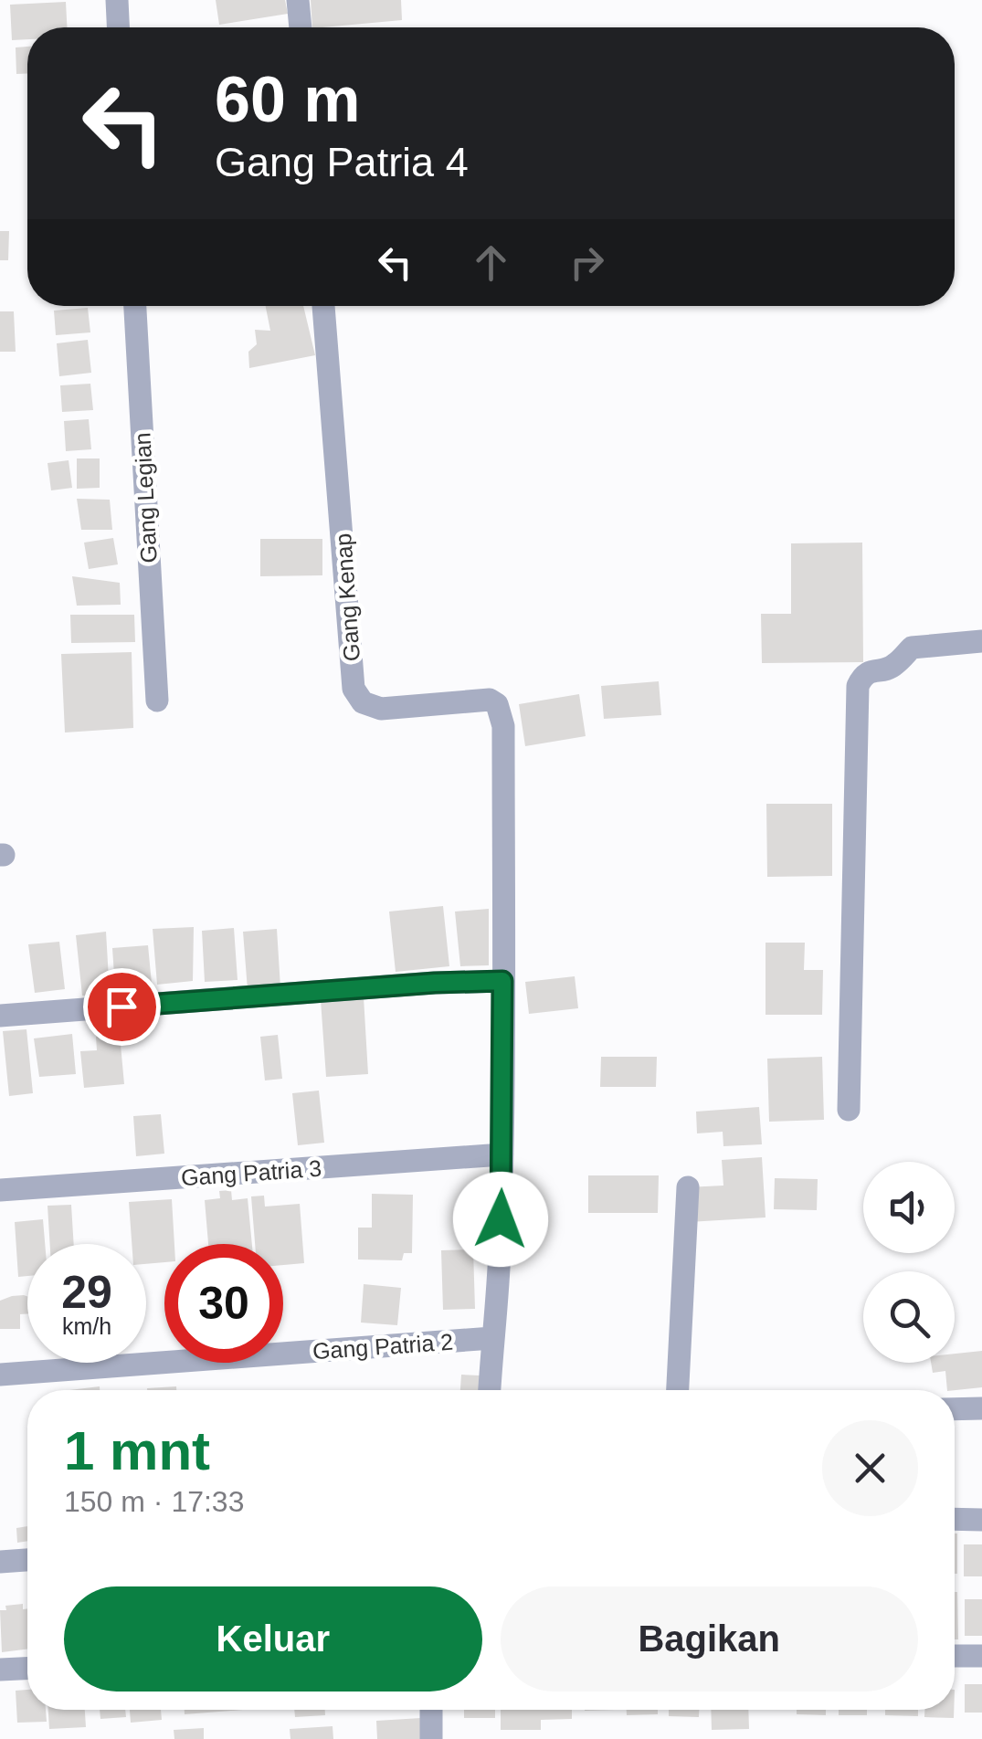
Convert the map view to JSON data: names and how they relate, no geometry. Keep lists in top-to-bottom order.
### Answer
{
  "streets": {
    "street": [
      "Gang Legian",
      "Gang Kenap",
      "Gang Patria 3",
      "Gang Patria 2"
    ]
  },
  "page": {
    "turn": ["60 m", "Gang Patria 4"],
    "speed": "29 km/h",
    "limit": "30",
    "heading": ["1 mnt", "150 m · 17:33"],
    "buttons": ["Keluar", "Bagikan"]
  }
}
